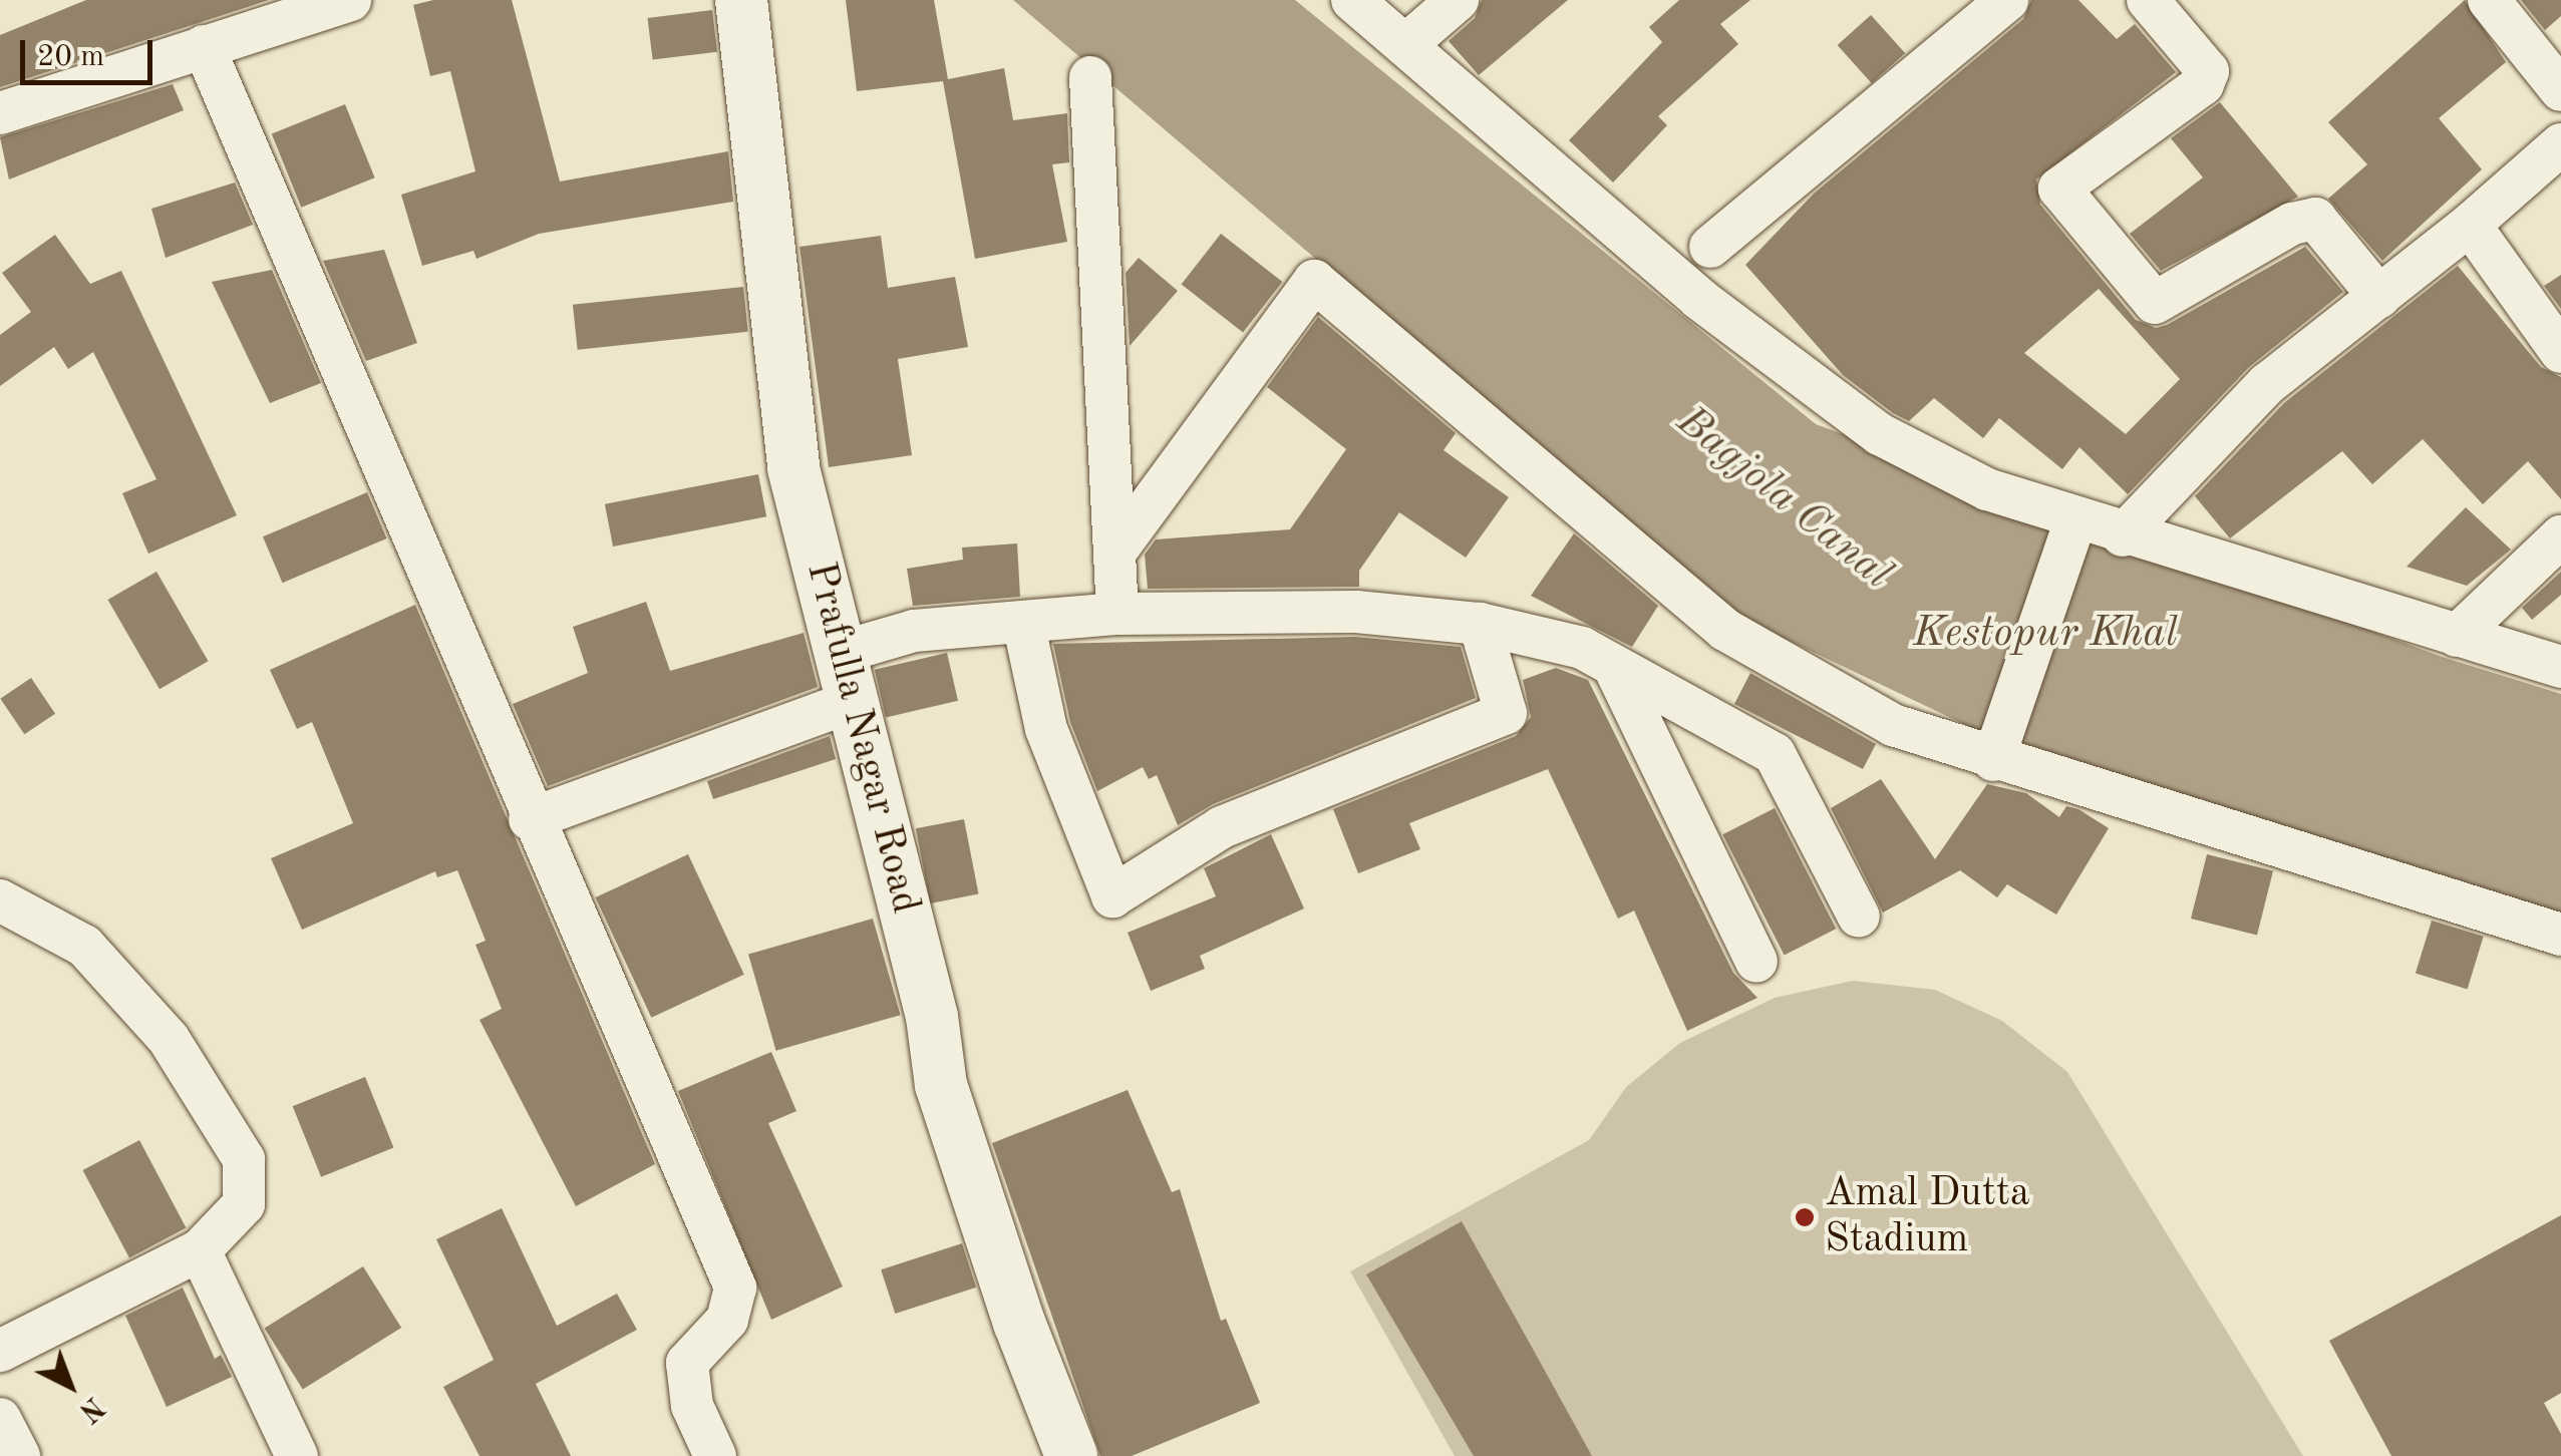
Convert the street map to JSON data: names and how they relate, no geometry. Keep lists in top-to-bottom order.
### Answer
{
  "streets": {
    "street": ["Prafulla Nagar Road"]
  },
  "water": ["Bagjola Canal", "Kestopur Khal"],
  "places": ["Amal Dutta Stadium"],
  "scale_bar": "20 m",
  "north": "bottom right"
}
